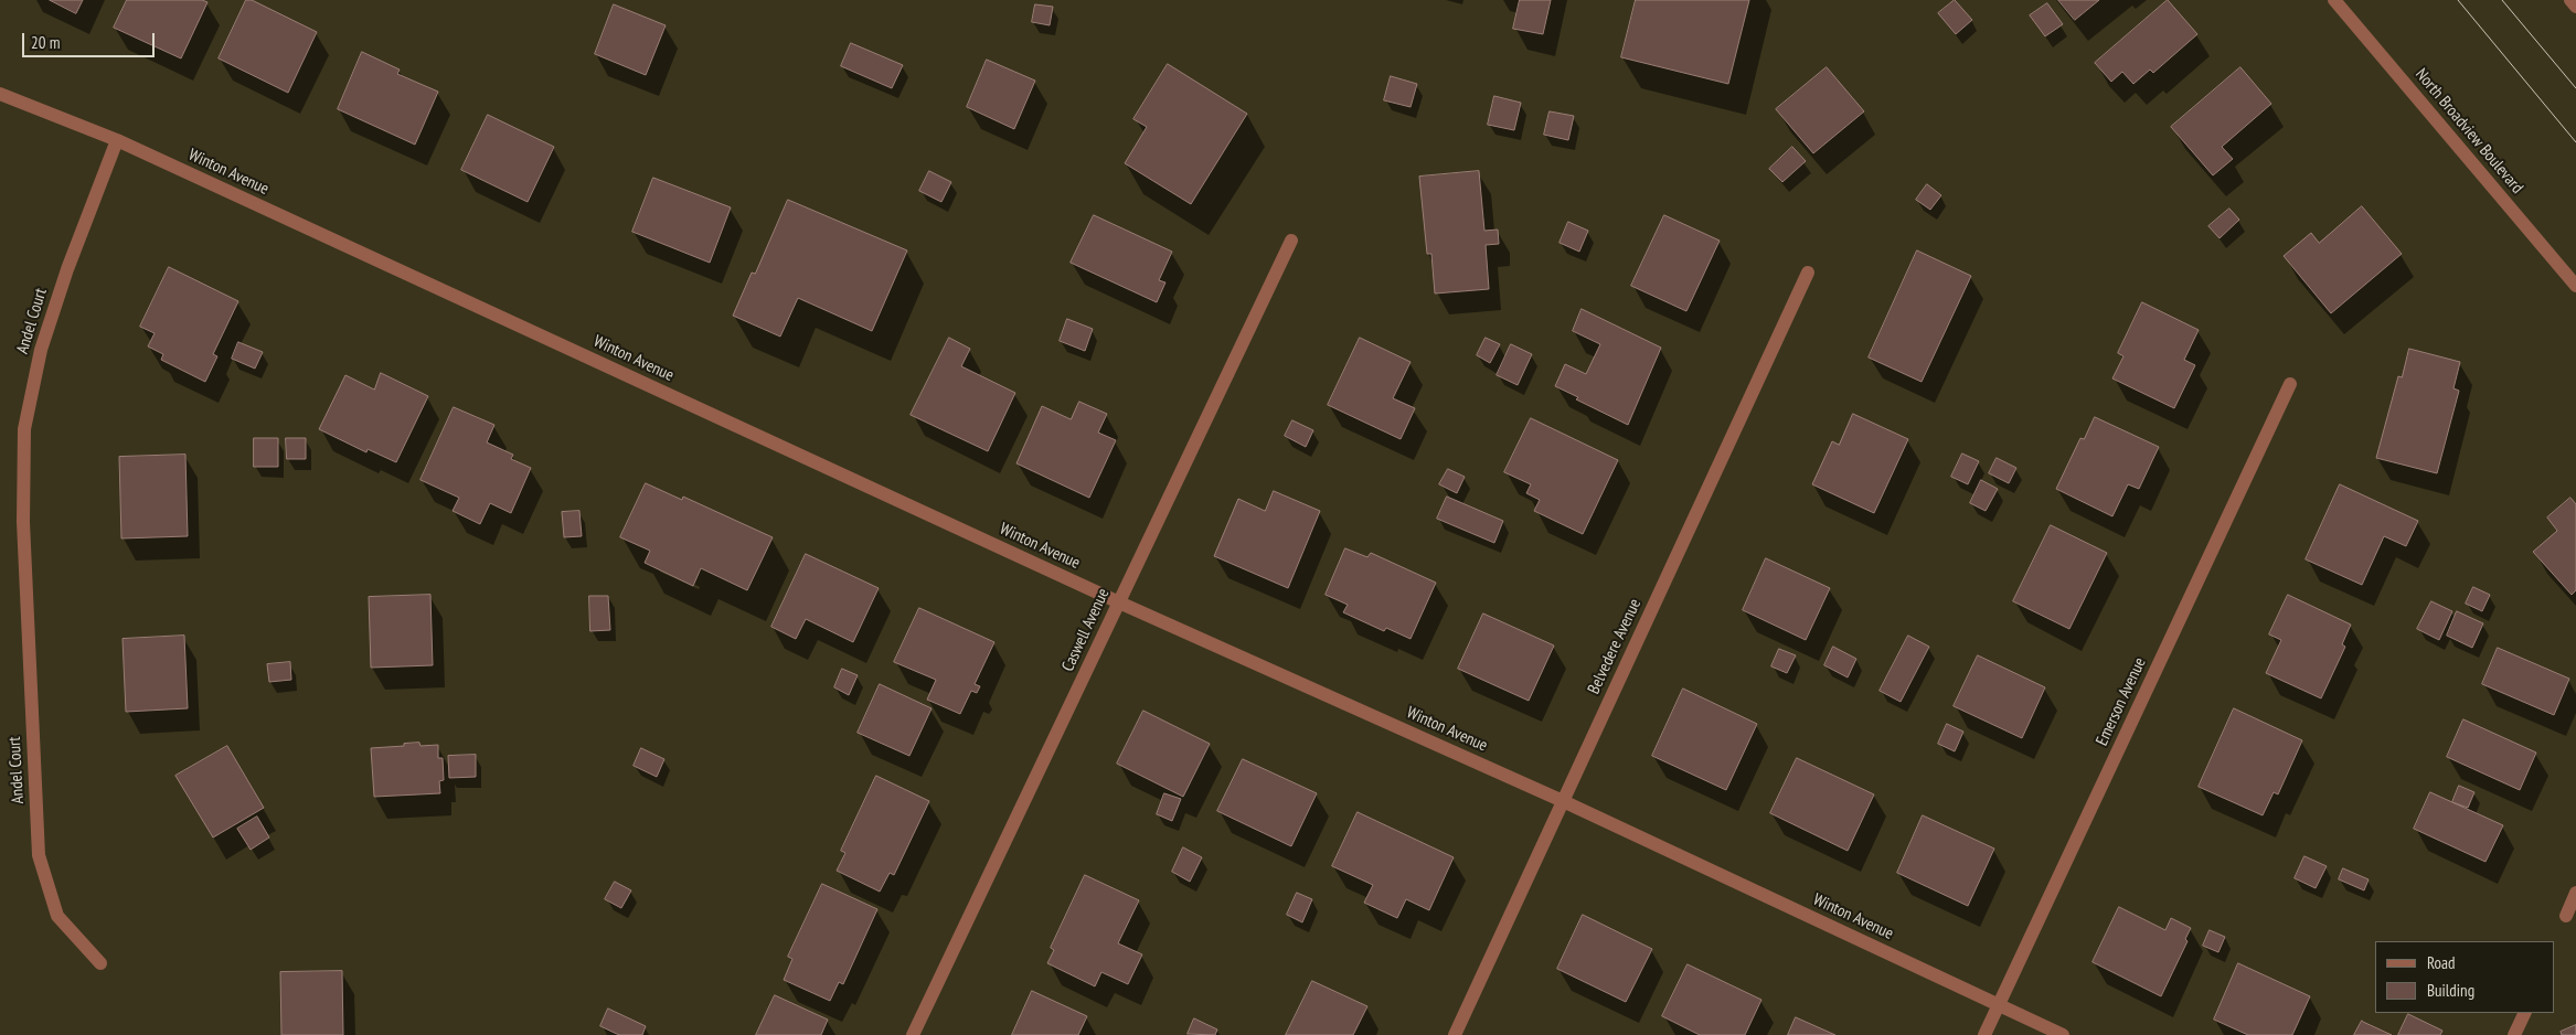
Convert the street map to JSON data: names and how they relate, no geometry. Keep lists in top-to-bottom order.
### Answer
{
  "streets": {
    "street": [
      "North Broadview Boulevard",
      "Winton Avenue",
      "Andel Court",
      "Caswell Avenue",
      "Belvedere Avenue",
      "Emerson Avenue"
    ]
  },
  "crossings": [
    ["Winton Avenue", "Andel Court"],
    ["Winton Avenue", "Caswell Avenue"],
    ["Winton Avenue", "Belvedere Avenue"],
    ["Winton Avenue", "Emerson Avenue"]
  ],
  "legend": ["Road", "Building"],
  "scale_bar": "20 m"
}
